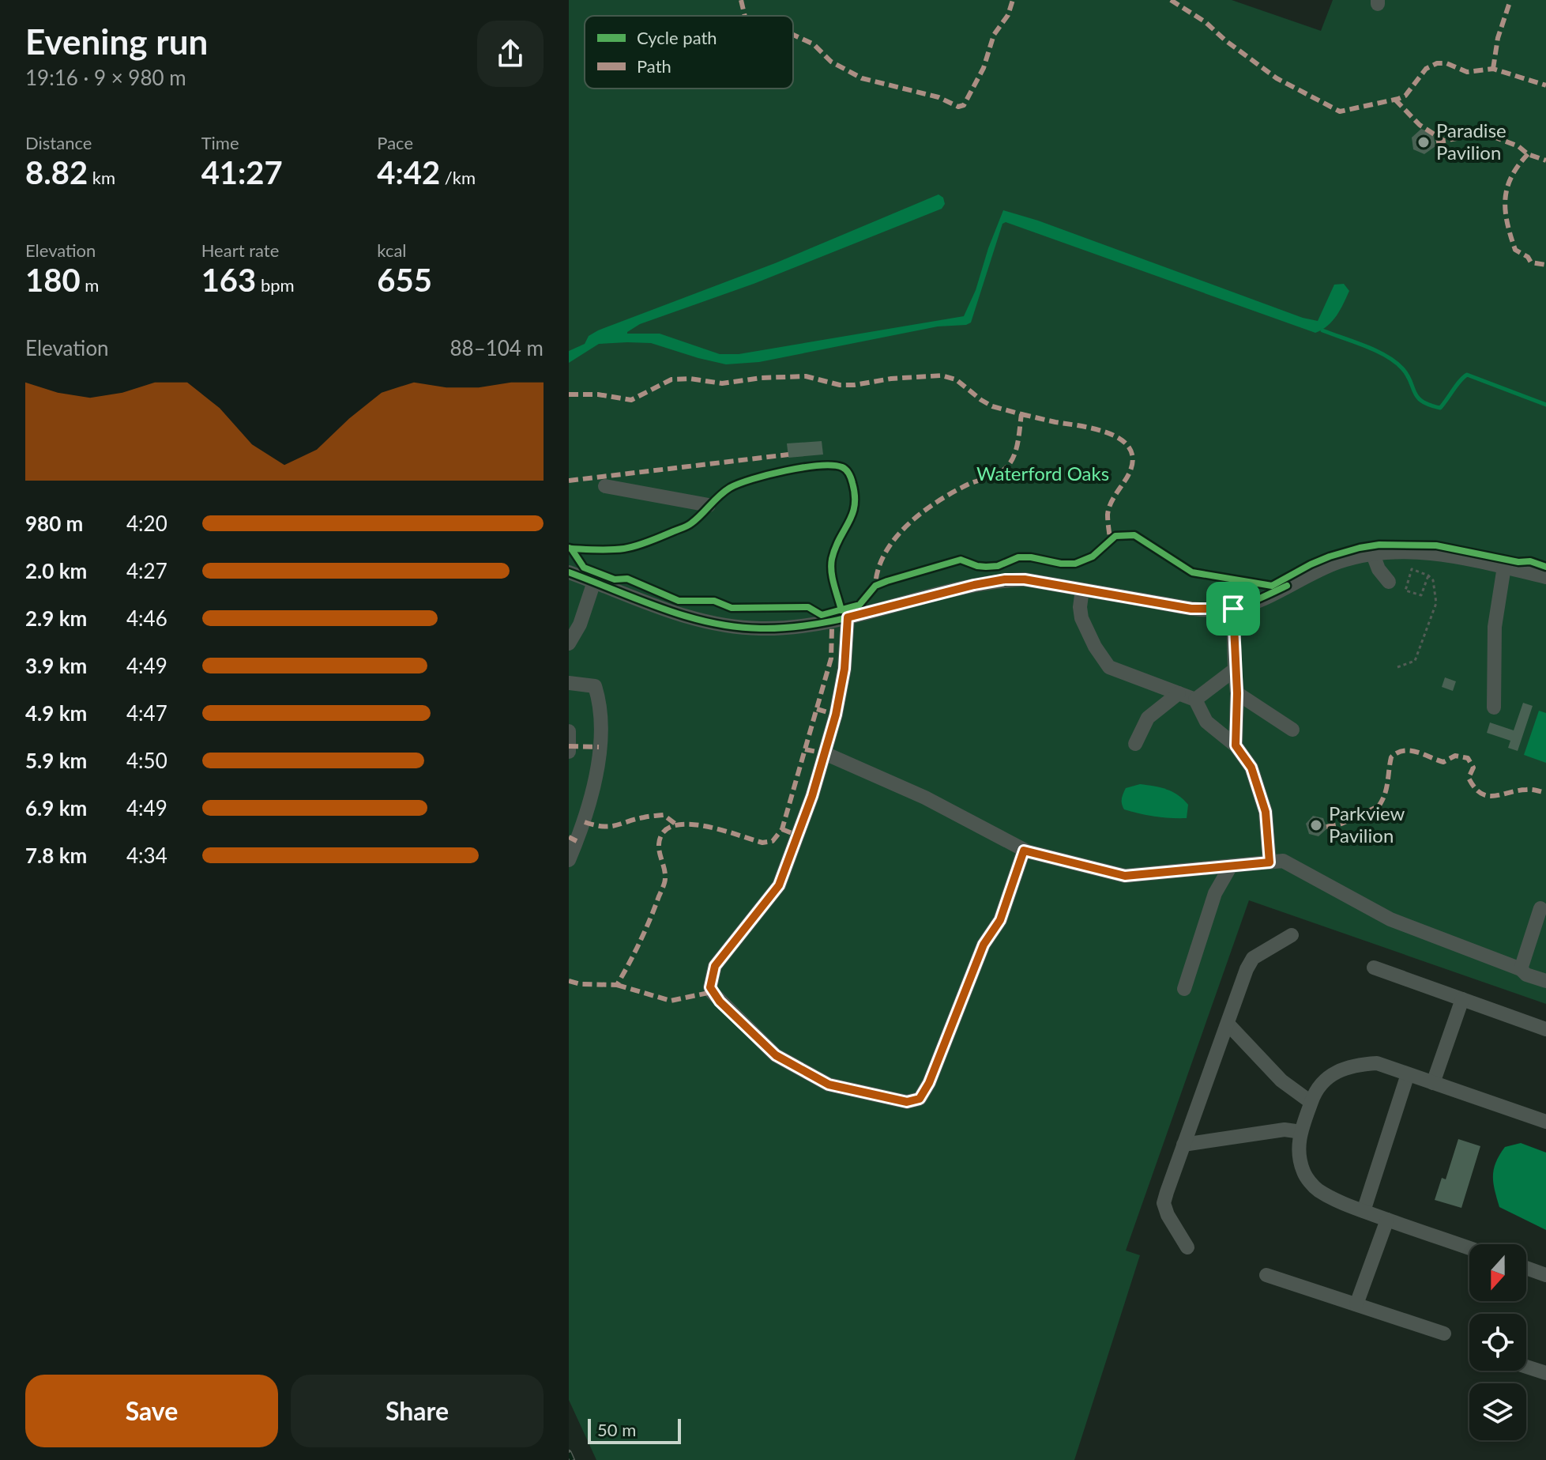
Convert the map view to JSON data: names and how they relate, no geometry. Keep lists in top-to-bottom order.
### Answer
{
  "parks": ["Waterford Oaks"],
  "places": ["Paradise Pavilion", "Parkview Pavilion"],
  "legend": ["Cycle path", "Path"],
  "scale_bar": "50 m",
  "north": "bottom",
  "page": {
    "heading": ["Evening run", "19:16 · 9 × 980 m"],
    "stats": [
      ["Distance", "8.82 km"],
      ["Time", "41:27"],
      ["Pace", "4:42 /km"],
      ["Elevation", "180 m"],
      ["Heart rate", "163 bpm"],
      ["kcal", "655"]
    ],
    "chart": ["Elevation", "88–104 m"],
    "list": [
      {
        "name": "980 m",
        "note": "4:20"
      },
      {
        "name": "2.0 km",
        "note": "4:27"
      },
      {
        "name": "2.9 km",
        "note": "4:46"
      },
      {
        "name": "3.9 km",
        "note": "4:49"
      },
      {
        "name": "4.9 km",
        "note": "4:47"
      },
      {
        "name": "5.9 km",
        "note": "4:50"
      },
      {
        "name": "6.9 km",
        "note": "4:49"
      },
      {
        "name": "7.8 km",
        "note": "4:34"
      }
    ],
    "buttons": ["Save", "Share"],
    "scale": "50 m"
  }
}
